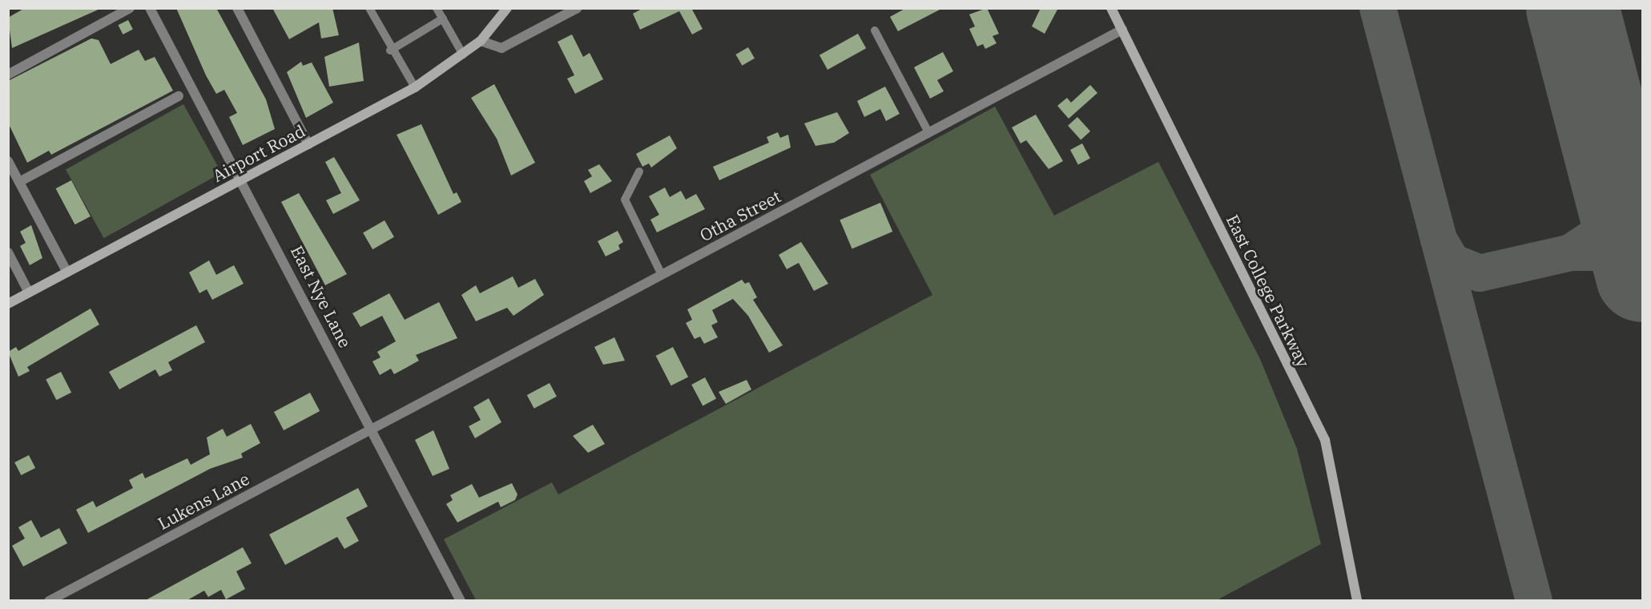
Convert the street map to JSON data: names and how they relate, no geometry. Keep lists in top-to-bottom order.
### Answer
{
  "streets": {
    "main road": ["Airport Road", "East College Parkway"],
    "street": ["Otha Street", "East Nye Lane", "Lukens Lane"]
  },
  "crossings": [
    ["Airport Road", "East Nye Lane"],
    ["Otha Street", "East College Parkway"],
    ["Otha Street", "East Nye Lane"],
    ["Otha Street", "Lukens Lane"],
    ["East Nye Lane", "Lukens Lane"]
  ]
}
